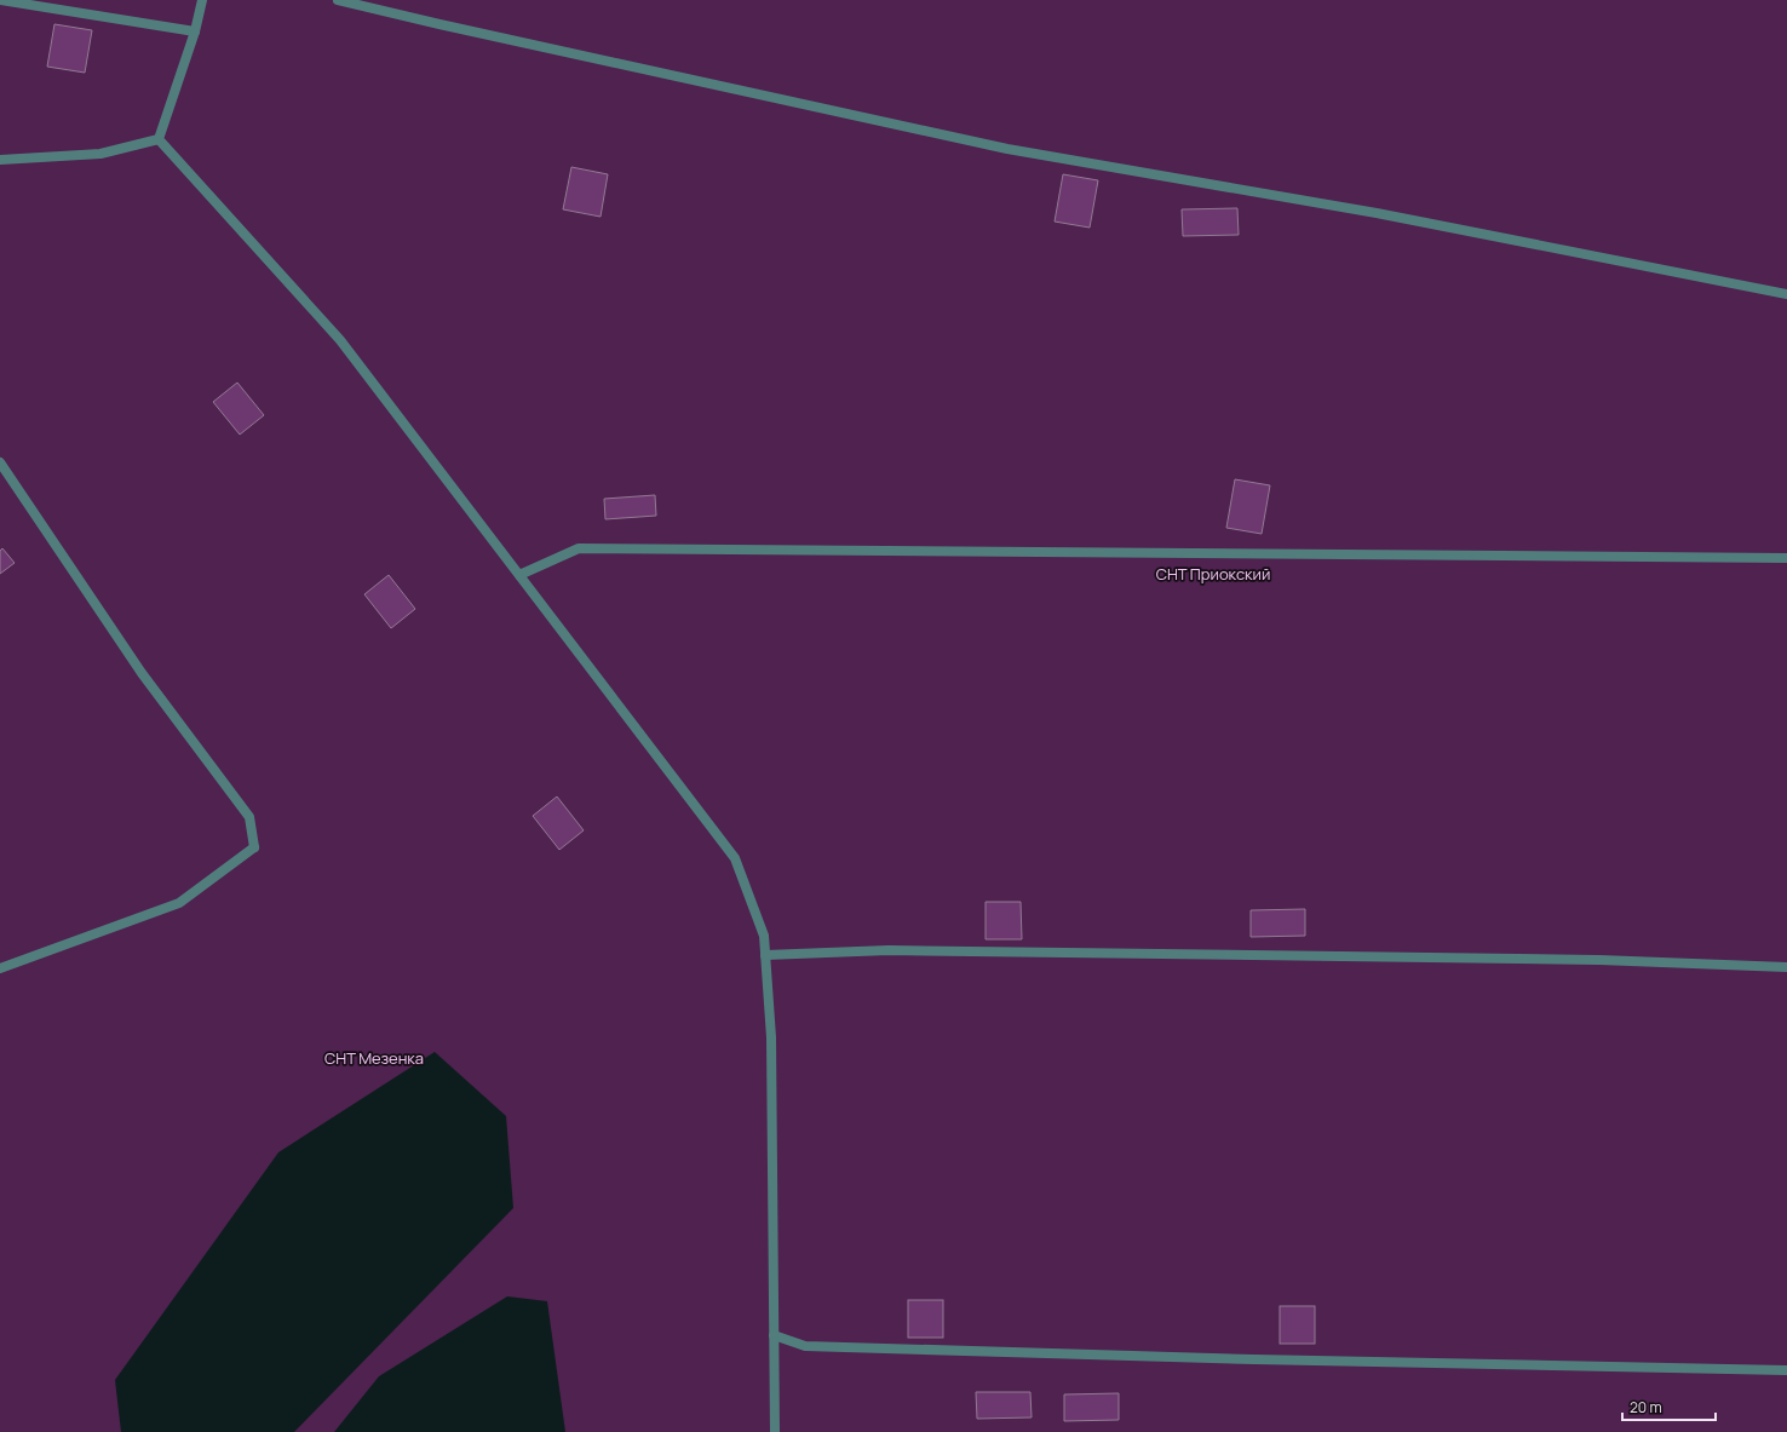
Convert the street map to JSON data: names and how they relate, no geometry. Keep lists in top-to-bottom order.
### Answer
{
  "parks": ["СНТ Приокский", "СНТ Мезенка"],
  "scale_bar": "20 m"
}
